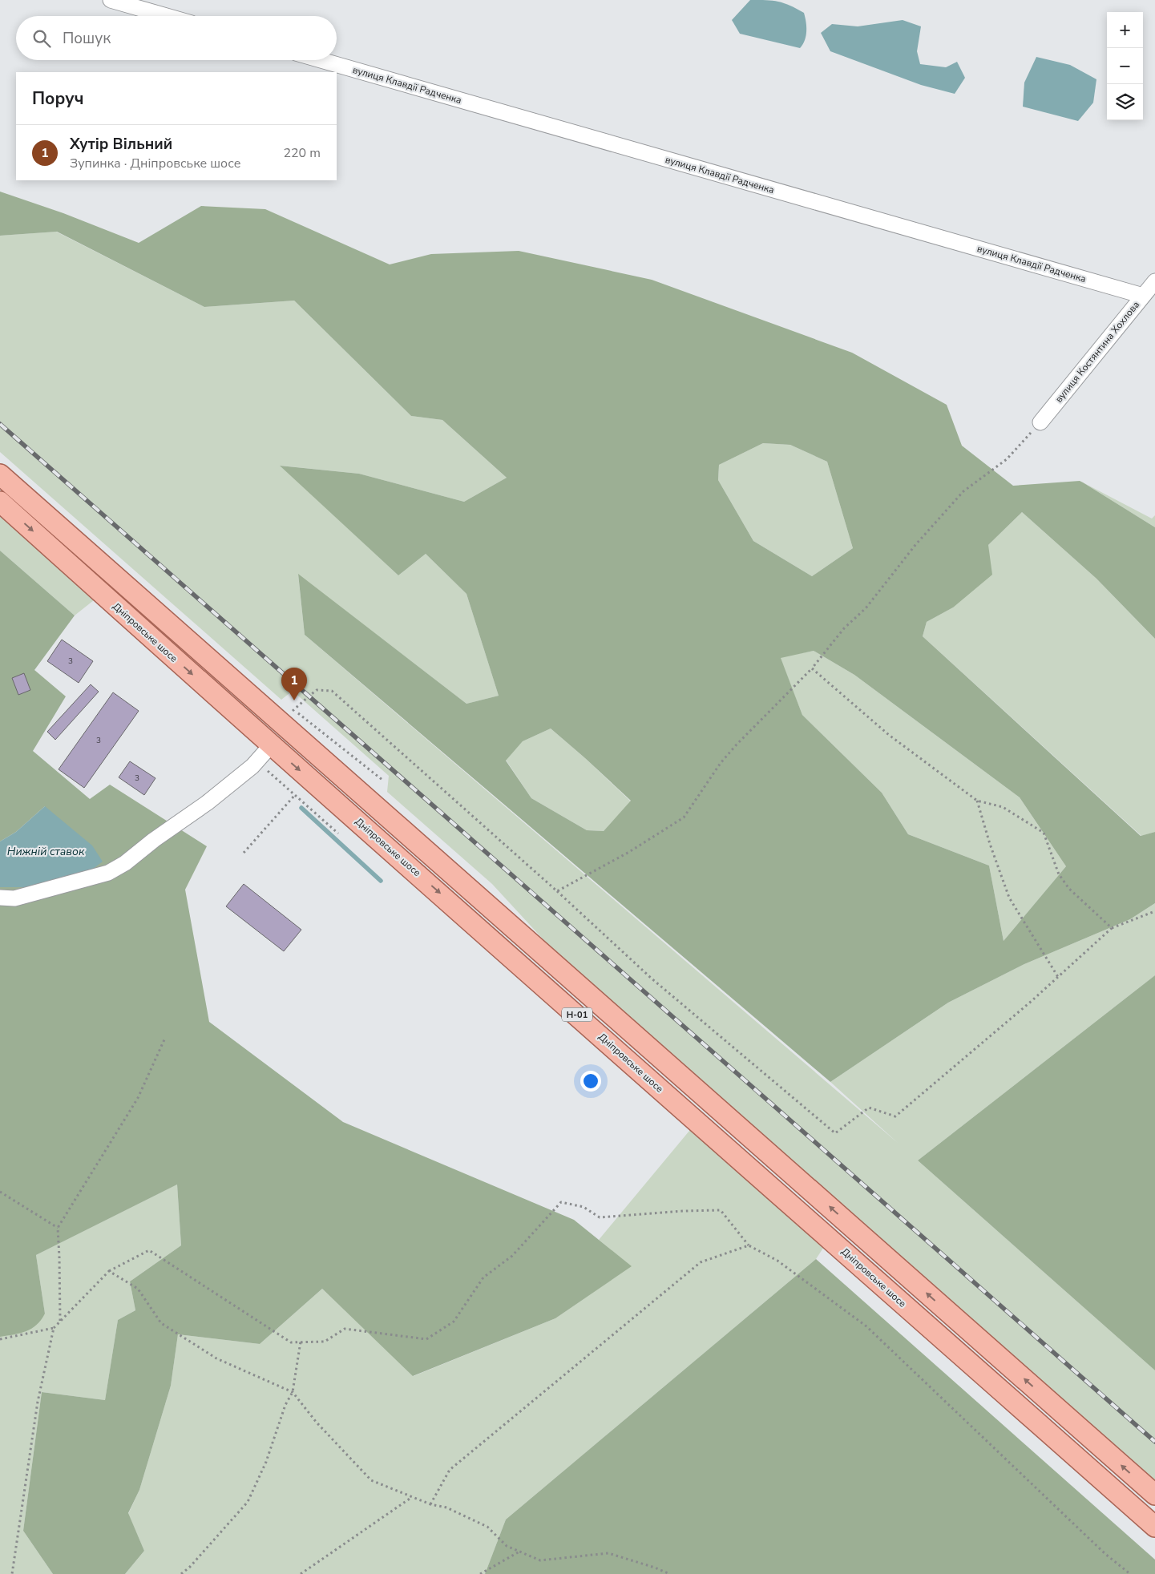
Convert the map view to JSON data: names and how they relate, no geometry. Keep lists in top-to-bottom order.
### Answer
{
  "streets": {
    "main road": ["Дніпровське шосе", "Н-01"],
    "street": ["вулиця Клавдії Радченка", "вулиця Костянтина Хохлова"]
  },
  "crossings": [
    ["вулиця Клавдії Радченка", "вулиця Костянтина Хохлова"]
  ],
  "water": ["Нижній ставок"],
  "house_numbers": ["3", "3", "3"],
  "page": {
    "map_buttons": ["+", "−"],
    "search": "Пошук",
    "heading": "Поруч",
    "list": [
      {
        "mark": "1",
        "name": "Хутір Вільний",
        "note": "Зупинка · Дніпровське шосе",
        "value": "220 m"
      }
    ],
    "pins": "1"
  }
}
